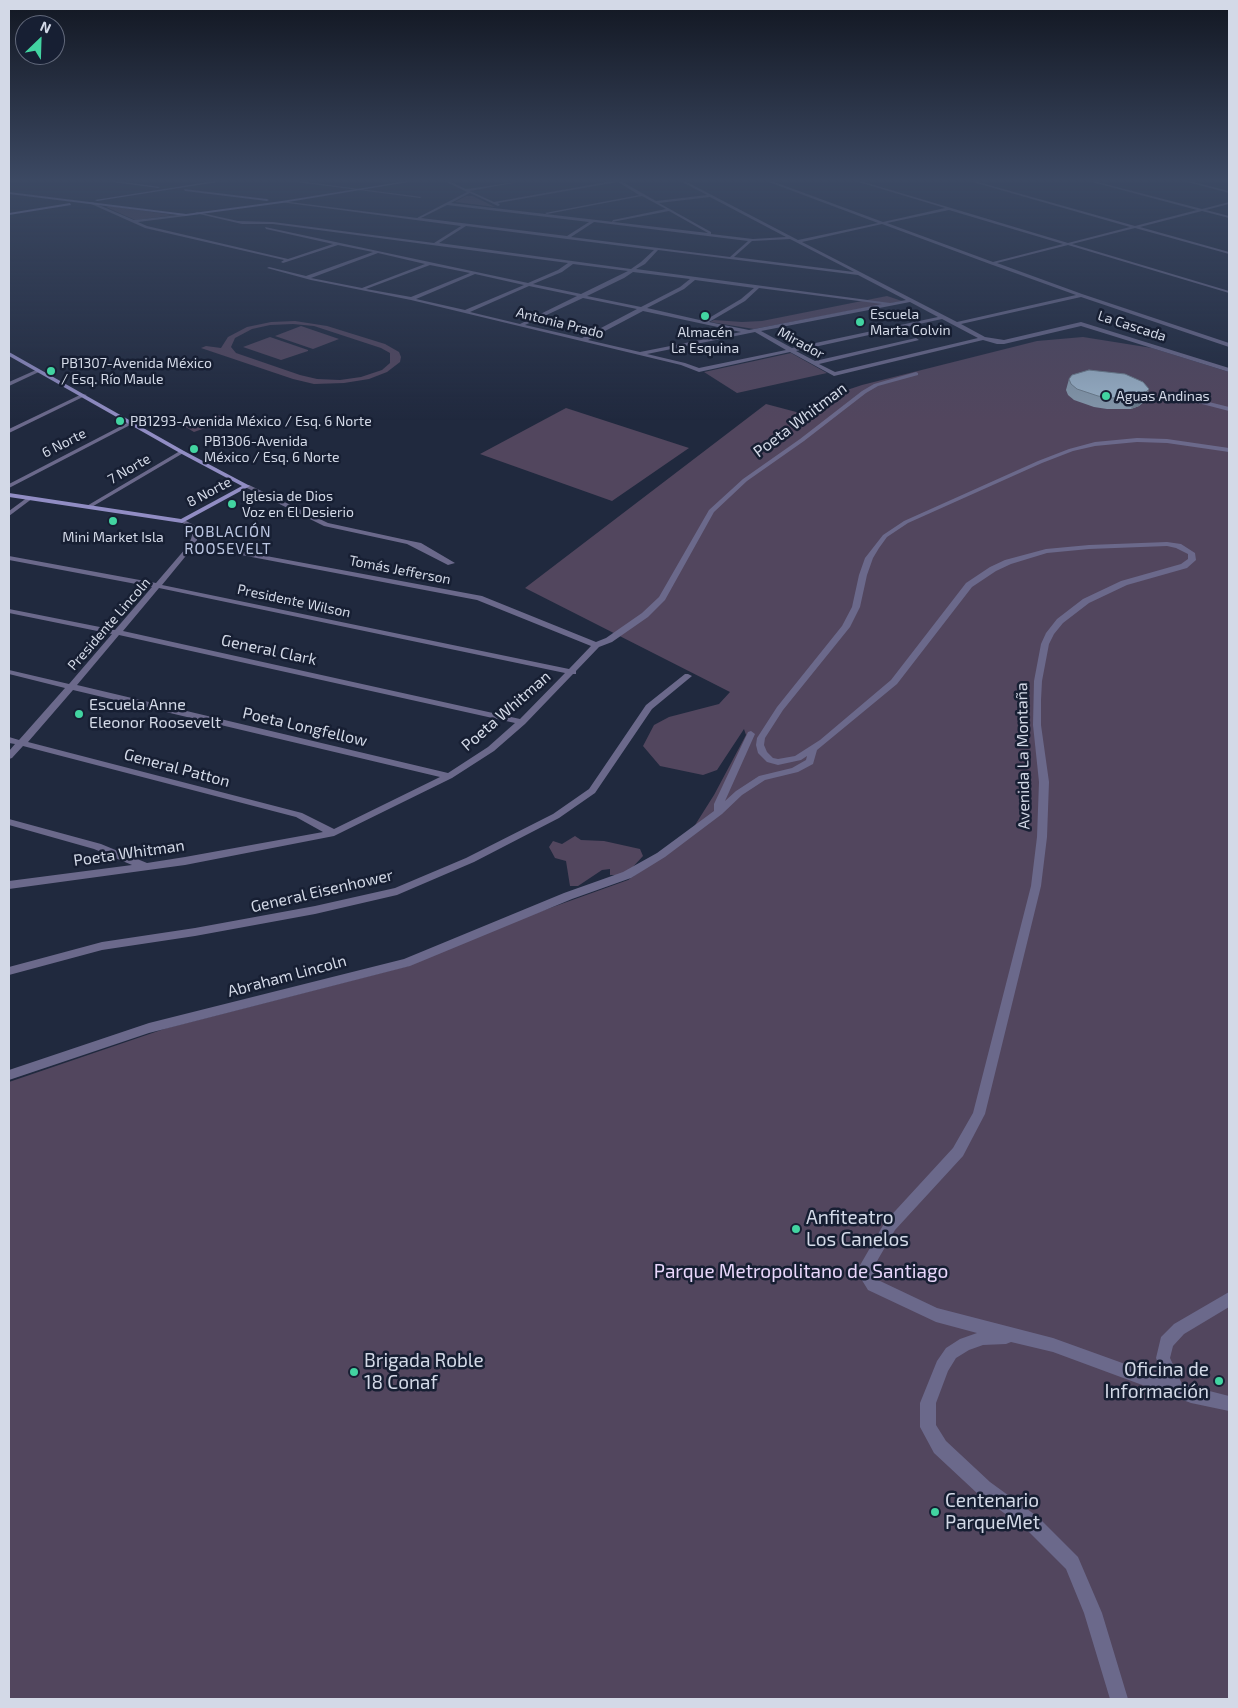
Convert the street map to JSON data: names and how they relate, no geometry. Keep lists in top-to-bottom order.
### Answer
{
  "streets": {
    "street": [
      "Antonia Prado",
      "La Cascada",
      "Mirador",
      "Poeta Whitman",
      "6 Norte",
      "7 Norte",
      "8 Norte",
      "Tomás Jefferson",
      "Presidente Wilson",
      "Presidente Lincoln",
      "General Clark",
      "Poeta Longfellow",
      "Avenida La Montaña",
      "General Patton",
      "General Eisenhower",
      "Abraham Lincoln"
    ]
  },
  "crossings": [
    ["Antonia Prado", "Mirador"],
    ["La Cascada", "Mirador"],
    ["Poeta Whitman", "Tomás Jefferson"],
    ["Poeta Whitman", "Presidente Wilson"],
    ["Poeta Whitman", "General Clark"],
    ["Poeta Whitman", "Poeta Longfellow"],
    ["Poeta Whitman", "General Patton"],
    ["Tomás Jefferson", "Presidente Lincoln"],
    ["Presidente Wilson", "Presidente Lincoln"],
    ["Presidente Lincoln", "General Clark"],
    ["Presidente Lincoln", "Poeta Longfellow"],
    ["Presidente Lincoln", "General Patton"],
    ["Avenida La Montaña", "Abraham Lincoln"]
  ],
  "districts": ["POBLACIÓN ROOSEVELT"],
  "parks": ["Parque Metropolitano de Santiago"],
  "places": [
    "Almacén La Esquina",
    "Escuela Marta Colvin",
    "PB1307-Avenida México / Esq. Río Maule",
    "Aguas Andinas",
    "PB1293-Avenida México / Esq. 6 Norte",
    "PB1306-Avenida México / Esq. 6 Norte",
    "Iglesia de Dios Voz en El Desierio",
    "Mini Market Isla",
    "Escuela Anne Eleonor Roosevelt",
    "Anfiteatro Los Canelos",
    "Brigada Roble 18 Conaf",
    "Oficina de Información",
    "Centenario ParqueMet"
  ],
  "north": "top right"
}
